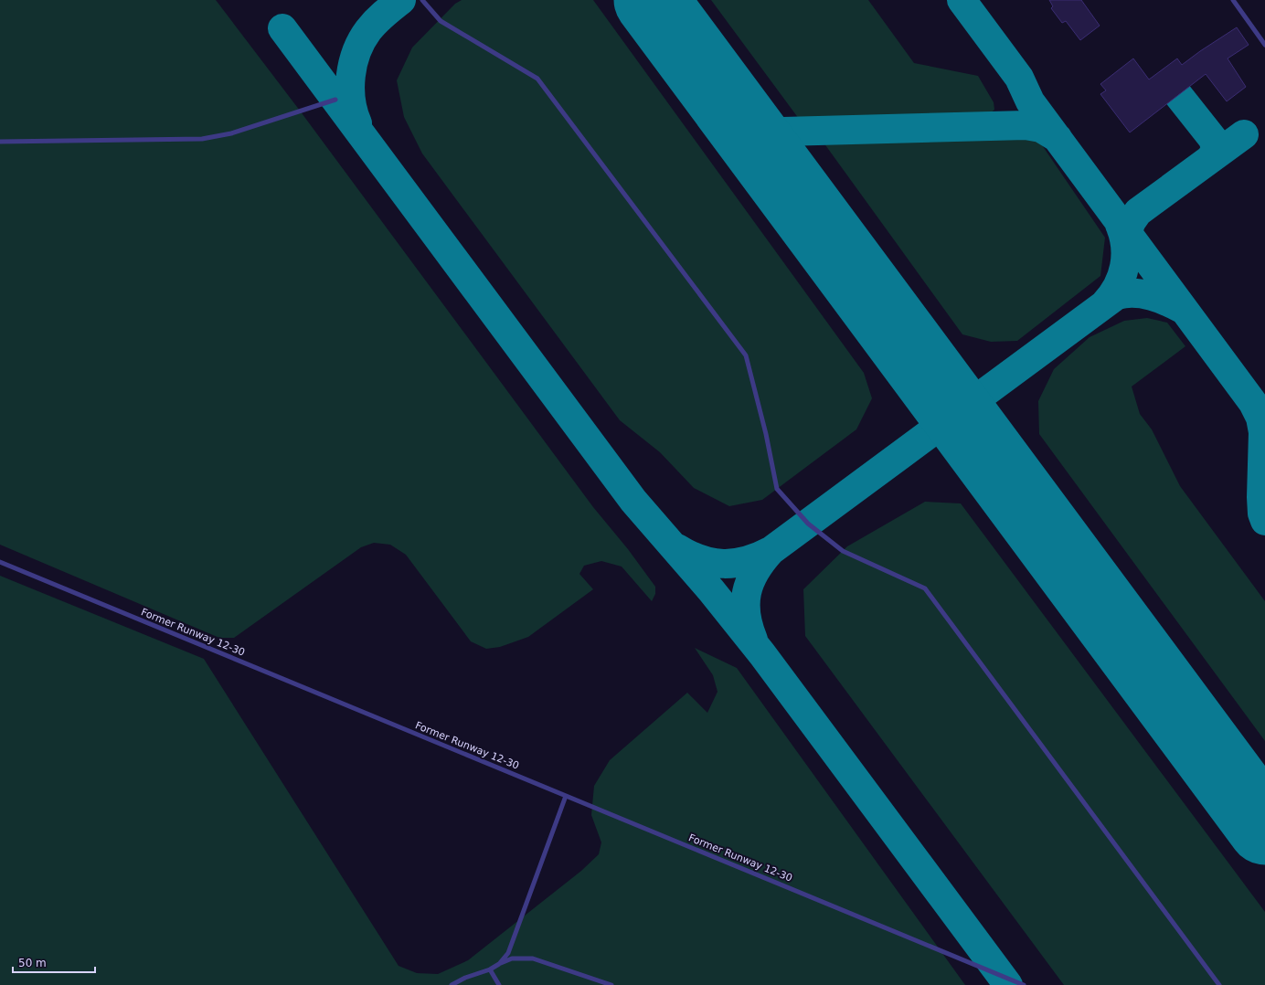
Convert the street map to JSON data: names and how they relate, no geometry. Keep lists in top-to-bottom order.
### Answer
{
  "streets": {
    "lane": ["Former Runway 12-30"]
  },
  "scale_bar": "50 m"
}
